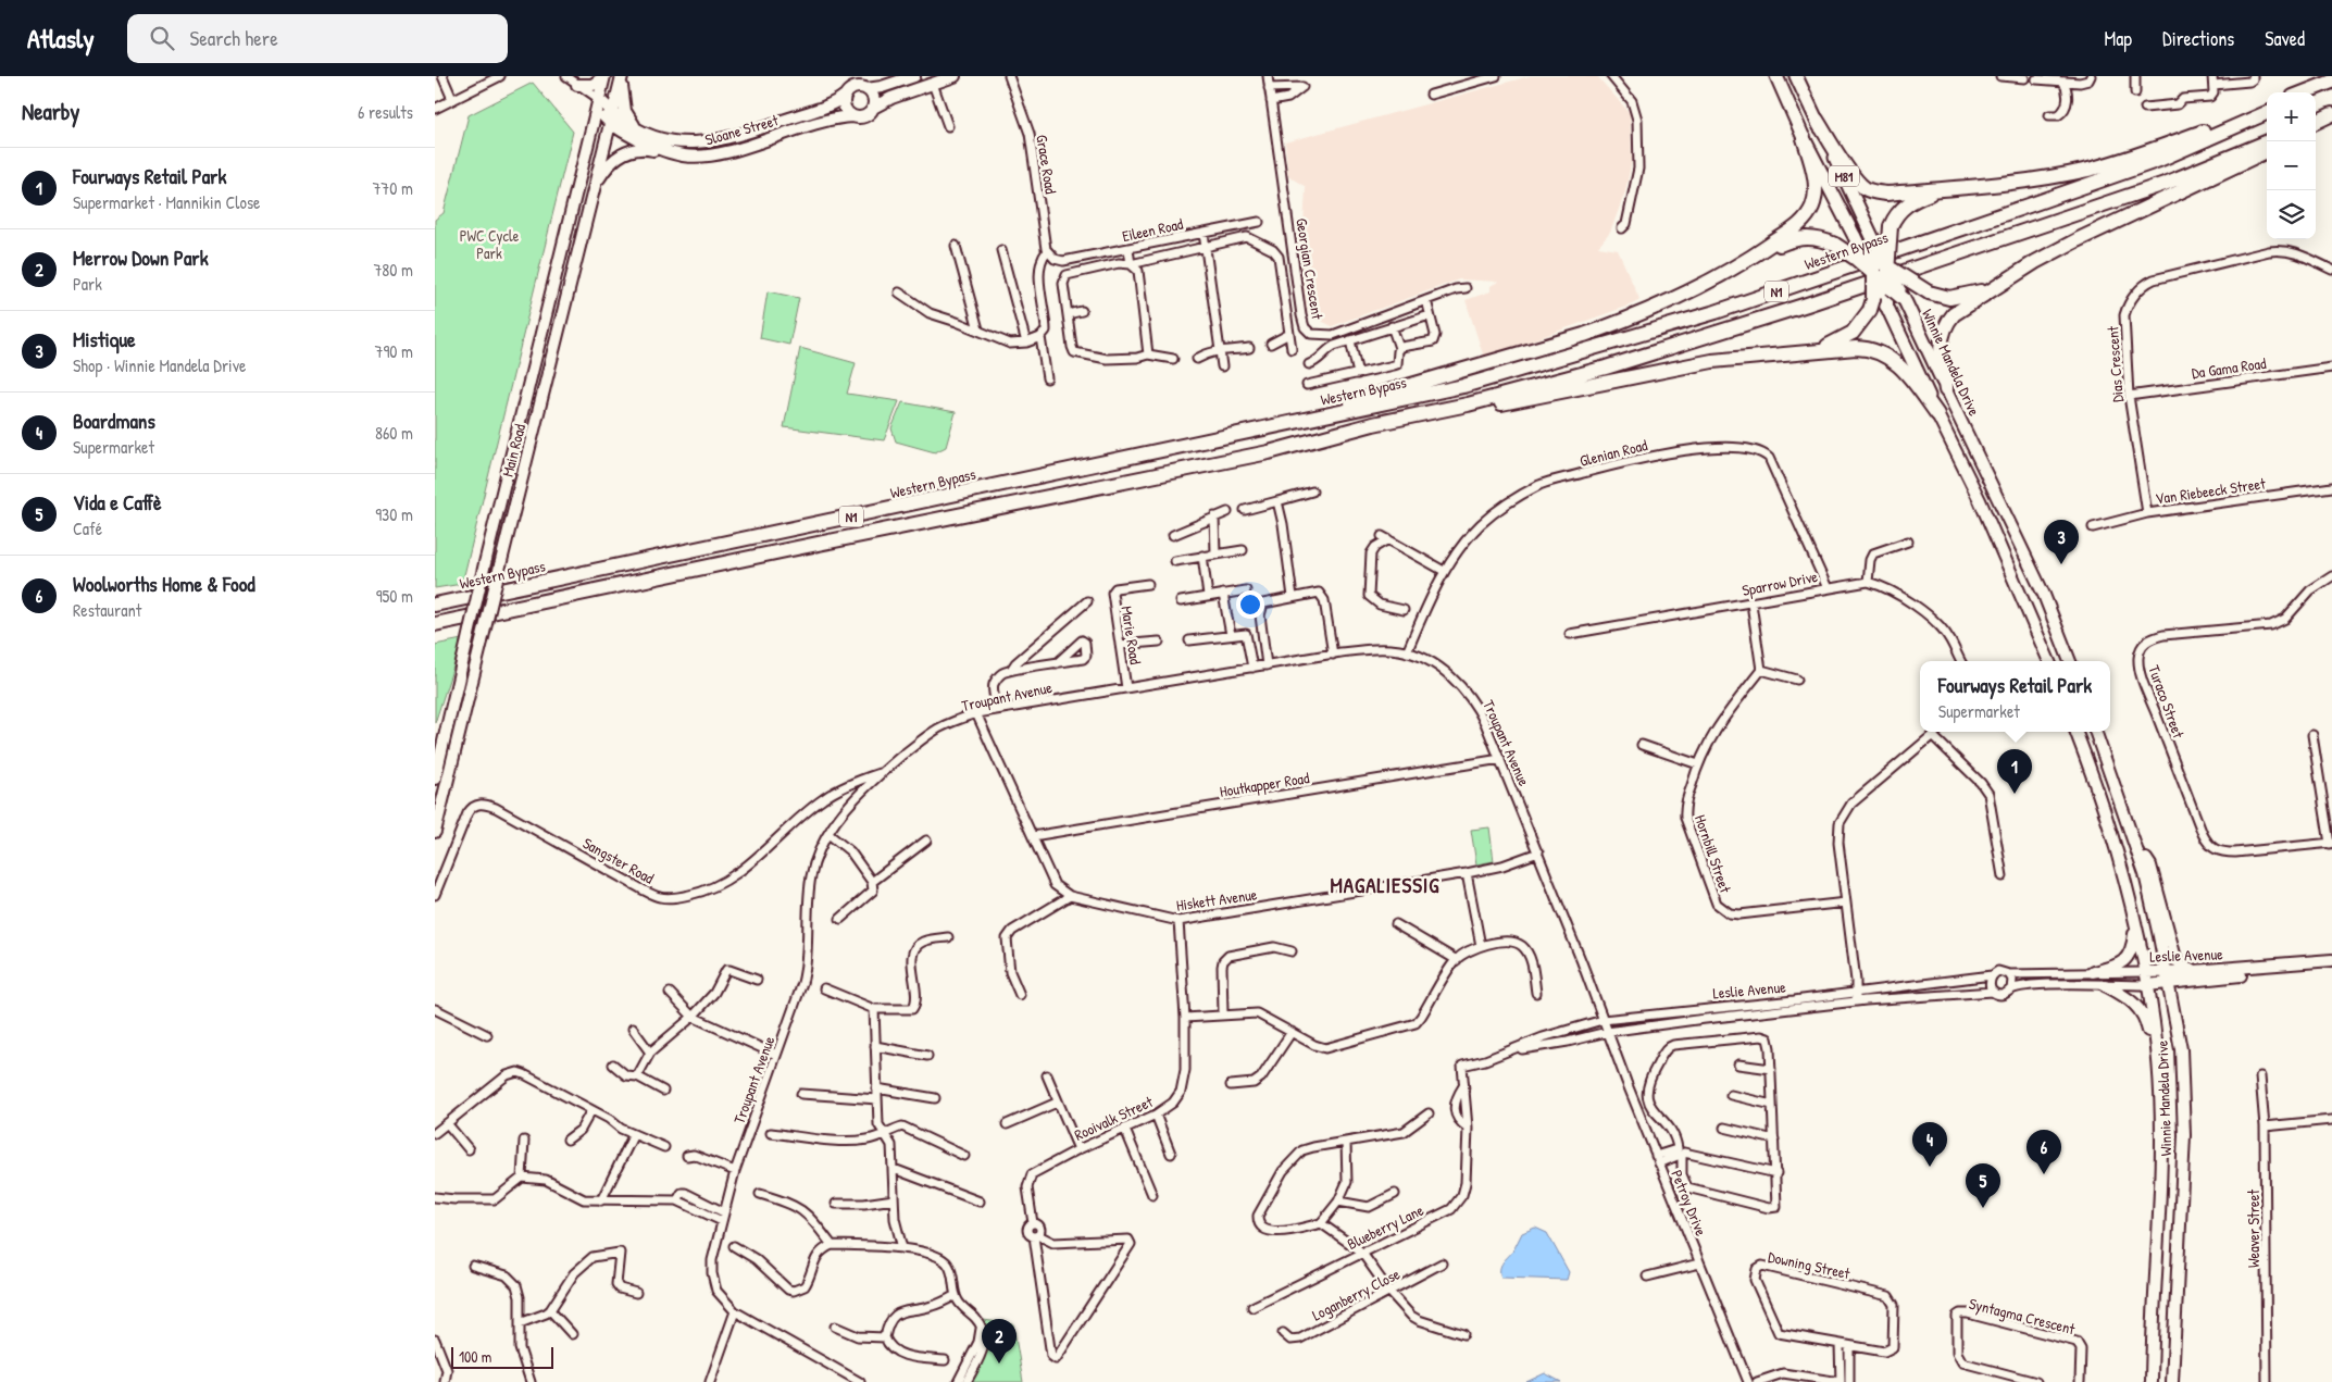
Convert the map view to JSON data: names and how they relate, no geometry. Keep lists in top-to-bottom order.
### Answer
{
  "streets": {
    "highway": ["Western Bypass", "N1"],
    "main road": [
      "Sloane Street",
      "M81",
      "Winnie Mandela Drive",
      "Main Road",
      "Leslie Avenue"
    ],
    "street": [
      "Grace Road",
      "Eileen Road",
      "Georgian Crescent",
      "Dias Crescent",
      "Da Gama Road",
      "Glenian Road",
      "Van Riebeeck Street",
      "Sparrow Drive",
      "Marie Road",
      "Troupant Avenue",
      "Turaco Street",
      "Houtkapper Road",
      "Hornbill Street",
      "Sangster Road",
      "Hiskett Avenue",
      "Rooivalk Street",
      "Petroy Drive",
      "Blueberry Lane",
      "Weaver Street",
      "Downing Street",
      "Loganberry Close",
      "Syntagma Crescent"
    ]
  },
  "crossings": [
    ["Sloane Street", "Main Road"],
    ["Grace Road", "Eileen Road"],
    ["Winnie Mandela Drive", "Leslie Avenue"],
    ["Dias Crescent", "Da Gama Road"],
    ["Dias Crescent", "Van Riebeeck Street"],
    ["Glenian Road", "Sparrow Drive"],
    ["Glenian Road", "Troupant Avenue"],
    ["Marie Road", "Troupant Avenue"],
    ["Troupant Avenue", "Houtkapper Road"],
    ["Troupant Avenue", "Sangster Road"],
    ["Troupant Avenue", "Hiskett Avenue"],
    ["Troupant Avenue", "Leslie Avenue"],
    ["Troupant Avenue", "Petroy Drive"],
    ["Hiskett Avenue", "Rooivalk Street"],
    ["Leslie Avenue", "Petroy Drive"],
    ["Leslie Avenue", "Blueberry Lane"]
  ],
  "districts": ["MAGALIESSIG"],
  "parks": ["PWC Cycle Park"],
  "scale_bar": "100 m",
  "page": {
    "header": "Atlasly",
    "search": "Search here",
    "nav": ["Map", "Directions", "Saved"],
    "heading": ["Nearby", "6 results"],
    "map_buttons": ["+", "−"],
    "list": [
      {
        "mark": "1",
        "name": "Fourways Retail Park",
        "note": "Supermarket · Mannikin Close",
        "value": "770 m"
      },
      {
        "mark": "2",
        "name": "Merrow Down Park",
        "note": "Park",
        "value": "780 m"
      },
      {
        "mark": "3",
        "name": "Mistique",
        "note": "Shop · Winnie Mandela Drive",
        "value": "790 m"
      },
      {
        "mark": "4",
        "name": "Boardmans",
        "note": "Supermarket",
        "value": "860 m"
      },
      {
        "mark": "5",
        "name": "Vida e Caffè",
        "note": "Café",
        "value": "930 m"
      },
      {
        "mark": "6",
        "name": "Woolworths Home & Food",
        "note": "Restaurant",
        "value": "950 m"
      }
    ],
    "pins": [
      "3",
      "1",
      "4",
      "6",
      "5",
      "2"
    ],
    "popup": ["Fourways Retail Park", "Supermarket"],
    "scale": "100 m"
  }
}
